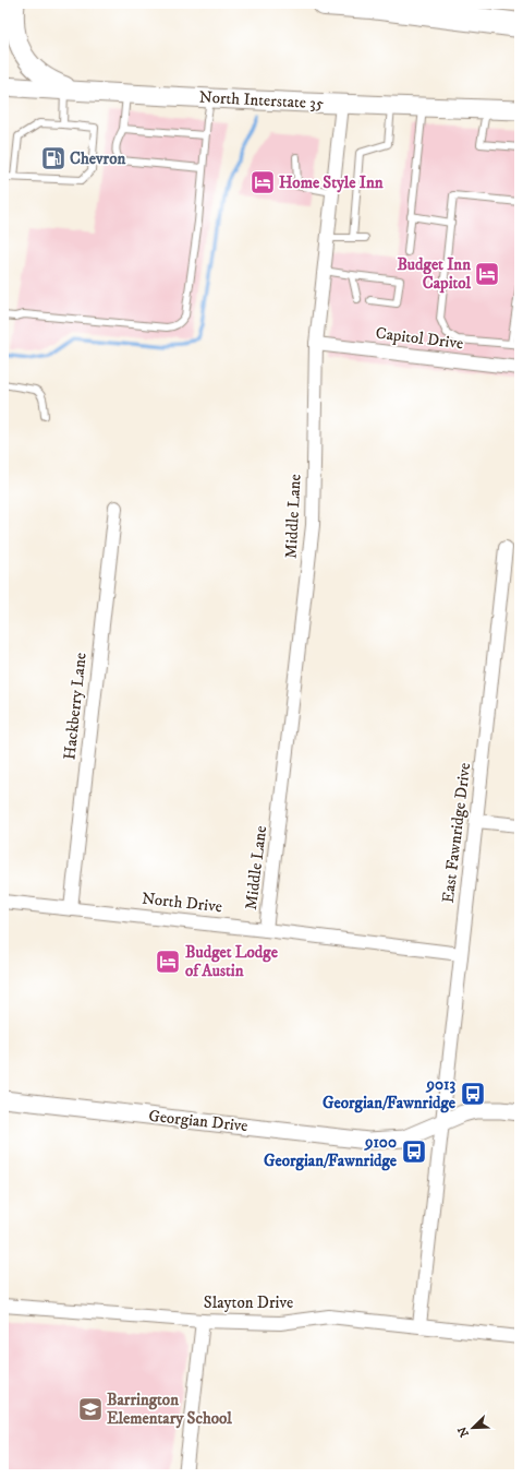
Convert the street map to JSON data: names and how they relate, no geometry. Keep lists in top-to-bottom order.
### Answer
{
  "streets": {
    "main road": ["North Interstate 35"],
    "street": [
      "Capitol Drive",
      "Middle Lane",
      "Hackberry Lane",
      "East Fawnridge Drive",
      "North Drive",
      "Georgian Drive",
      "Slayton Drive"
    ]
  },
  "crossings": [
    ["North Interstate 35", "Middle Lane"],
    ["Capitol Drive", "Middle Lane"],
    ["Middle Lane", "North Drive"],
    ["Hackberry Lane", "North Drive"],
    ["East Fawnridge Drive", "North Drive"],
    ["East Fawnridge Drive", "Georgian Drive"],
    ["East Fawnridge Drive", "Slayton Drive"]
  ],
  "places": {
    "fuel station": ["Chevron"],
    "hotel": ["Home Style Inn", "Budget Inn Capitol", "Budget Lodge of Austin"],
    "bus stop": ["9013 Georgian/Fawnridge", "9100 Georgian/Fawnridge"],
    "school or university": ["Barrington Elementary School"]
  },
  "north": "bottom left"
}
